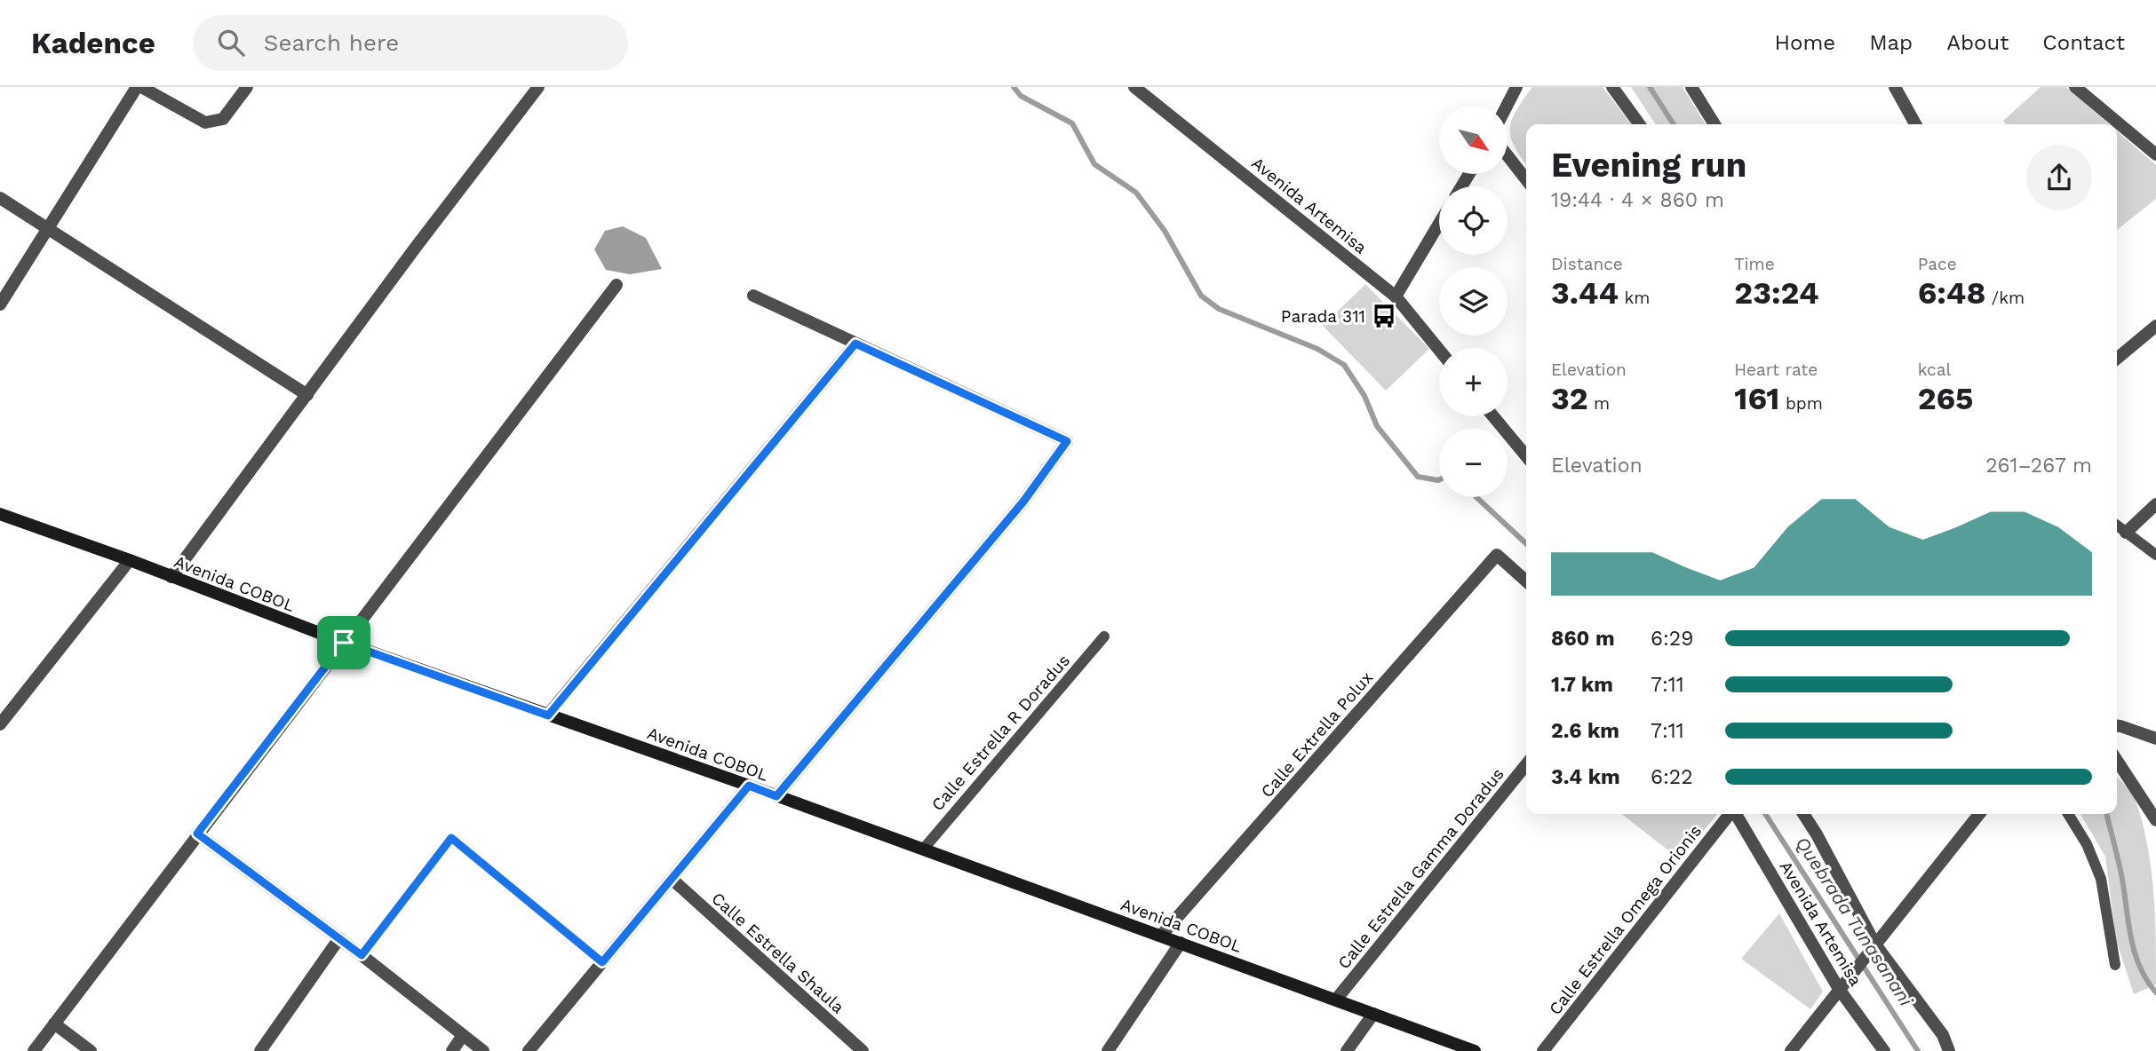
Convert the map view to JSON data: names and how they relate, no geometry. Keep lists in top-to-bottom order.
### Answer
{
  "streets": {
    "main road": ["Avenida COBOL"],
    "street": [
      "Avenida Artemisa",
      "Calle Extrella Polux",
      "Calle Estrella Gamma Doradus",
      "Calle Estrella Omega Orionis",
      "Calle Estrella Shaula"
    ],
    "lane": ["Calle Estrella R Doradus"]
  },
  "crossings": [
    ["Avenida COBOL", "Calle Estrella R Doradus"],
    ["Avenida COBOL", "Calle Extrella Polux"],
    ["Avenida COBOL", "Calle Estrella Gamma Doradus"]
  ],
  "water": ["Quebrada Tunasanani"],
  "places": {
    "bus stop": ["Parada 311"]
  },
  "north": "bottom right",
  "page": {
    "header": "Kadence",
    "search": "Search here",
    "nav": [
      "Home",
      "Map",
      "About",
      "Contact"
    ],
    "map_buttons": ["+", "−"],
    "heading": ["Evening run", "19:44 · 4 × 860 m"],
    "stats": [
      ["Distance", "3.44 km"],
      ["Time", "23:24"],
      ["Pace", "6:48 /km"],
      ["Elevation", "32 m"],
      ["Heart rate", "161 bpm"],
      ["kcal", "265"]
    ],
    "chart": ["Elevation", "261–267 m"],
    "list": [
      {
        "name": "860 m",
        "note": "6:29"
      },
      {
        "name": "1.7 km",
        "note": "7:11"
      },
      {
        "name": "2.6 km",
        "note": "7:11"
      },
      {
        "name": "3.4 km",
        "note": "6:22"
      }
    ]
  }
}
